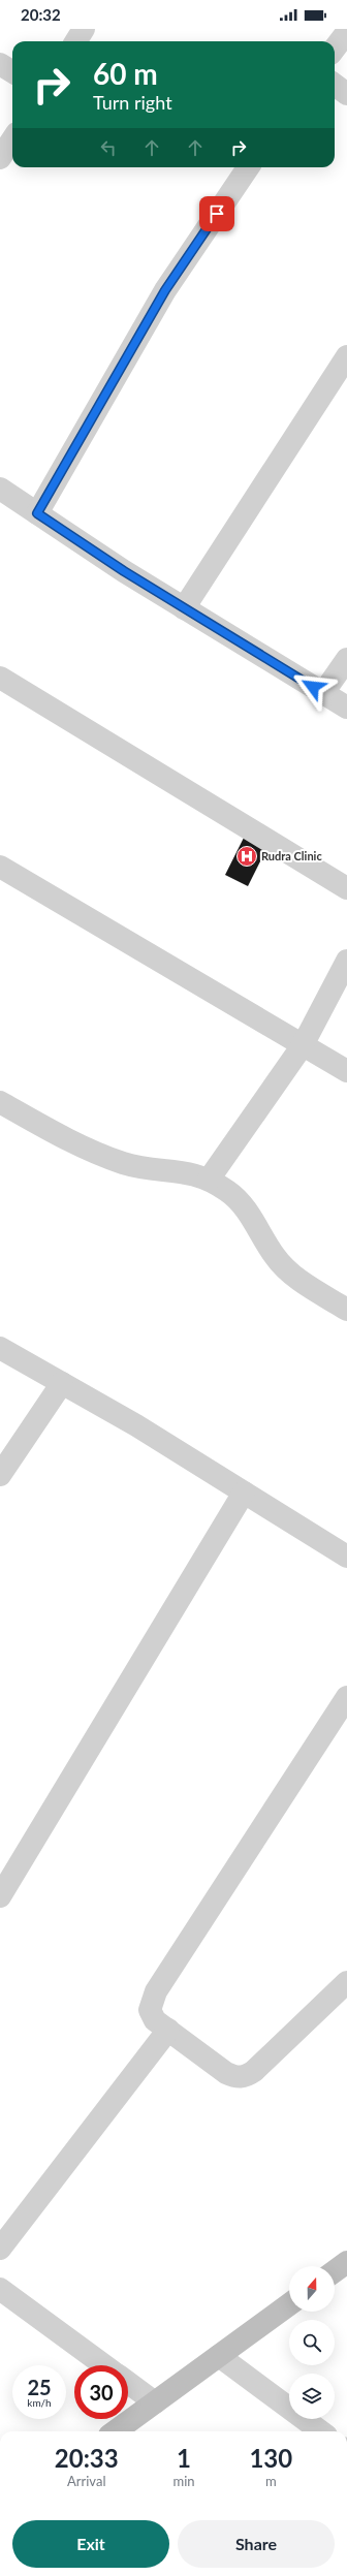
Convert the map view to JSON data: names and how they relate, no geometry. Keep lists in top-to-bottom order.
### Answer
{
  "places": {
    "hospital": ["Rudra Clinic"]
  },
  "north": "top",
  "page": {
    "status": "20:32",
    "turn": ["60 m", "Turn right"],
    "speed": "25 km/h",
    "limit": "30",
    "eta": [
      "20:33",
      "Arrival",
      "1",
      "min",
      "130",
      "m"
    ],
    "buttons": ["Exit", "Share"]
  }
}
